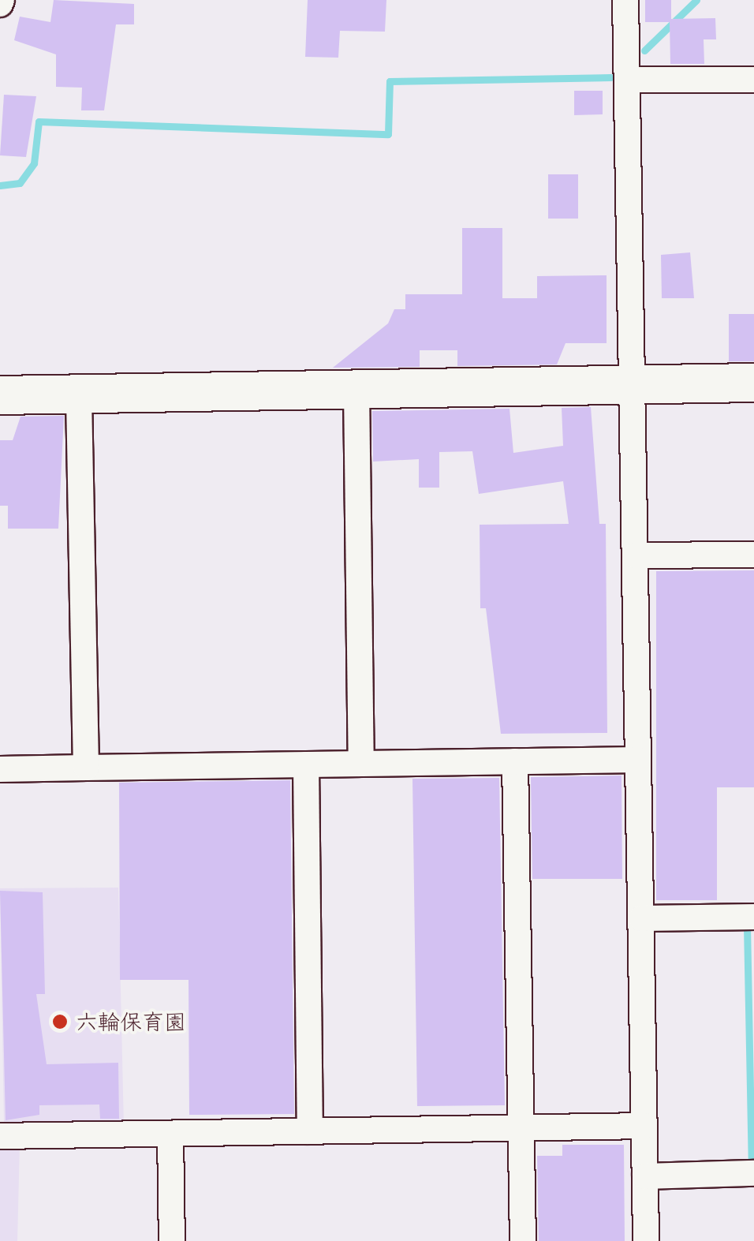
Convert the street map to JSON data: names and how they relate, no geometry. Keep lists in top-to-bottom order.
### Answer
{
  "places": ["六輪保育園"]
}
